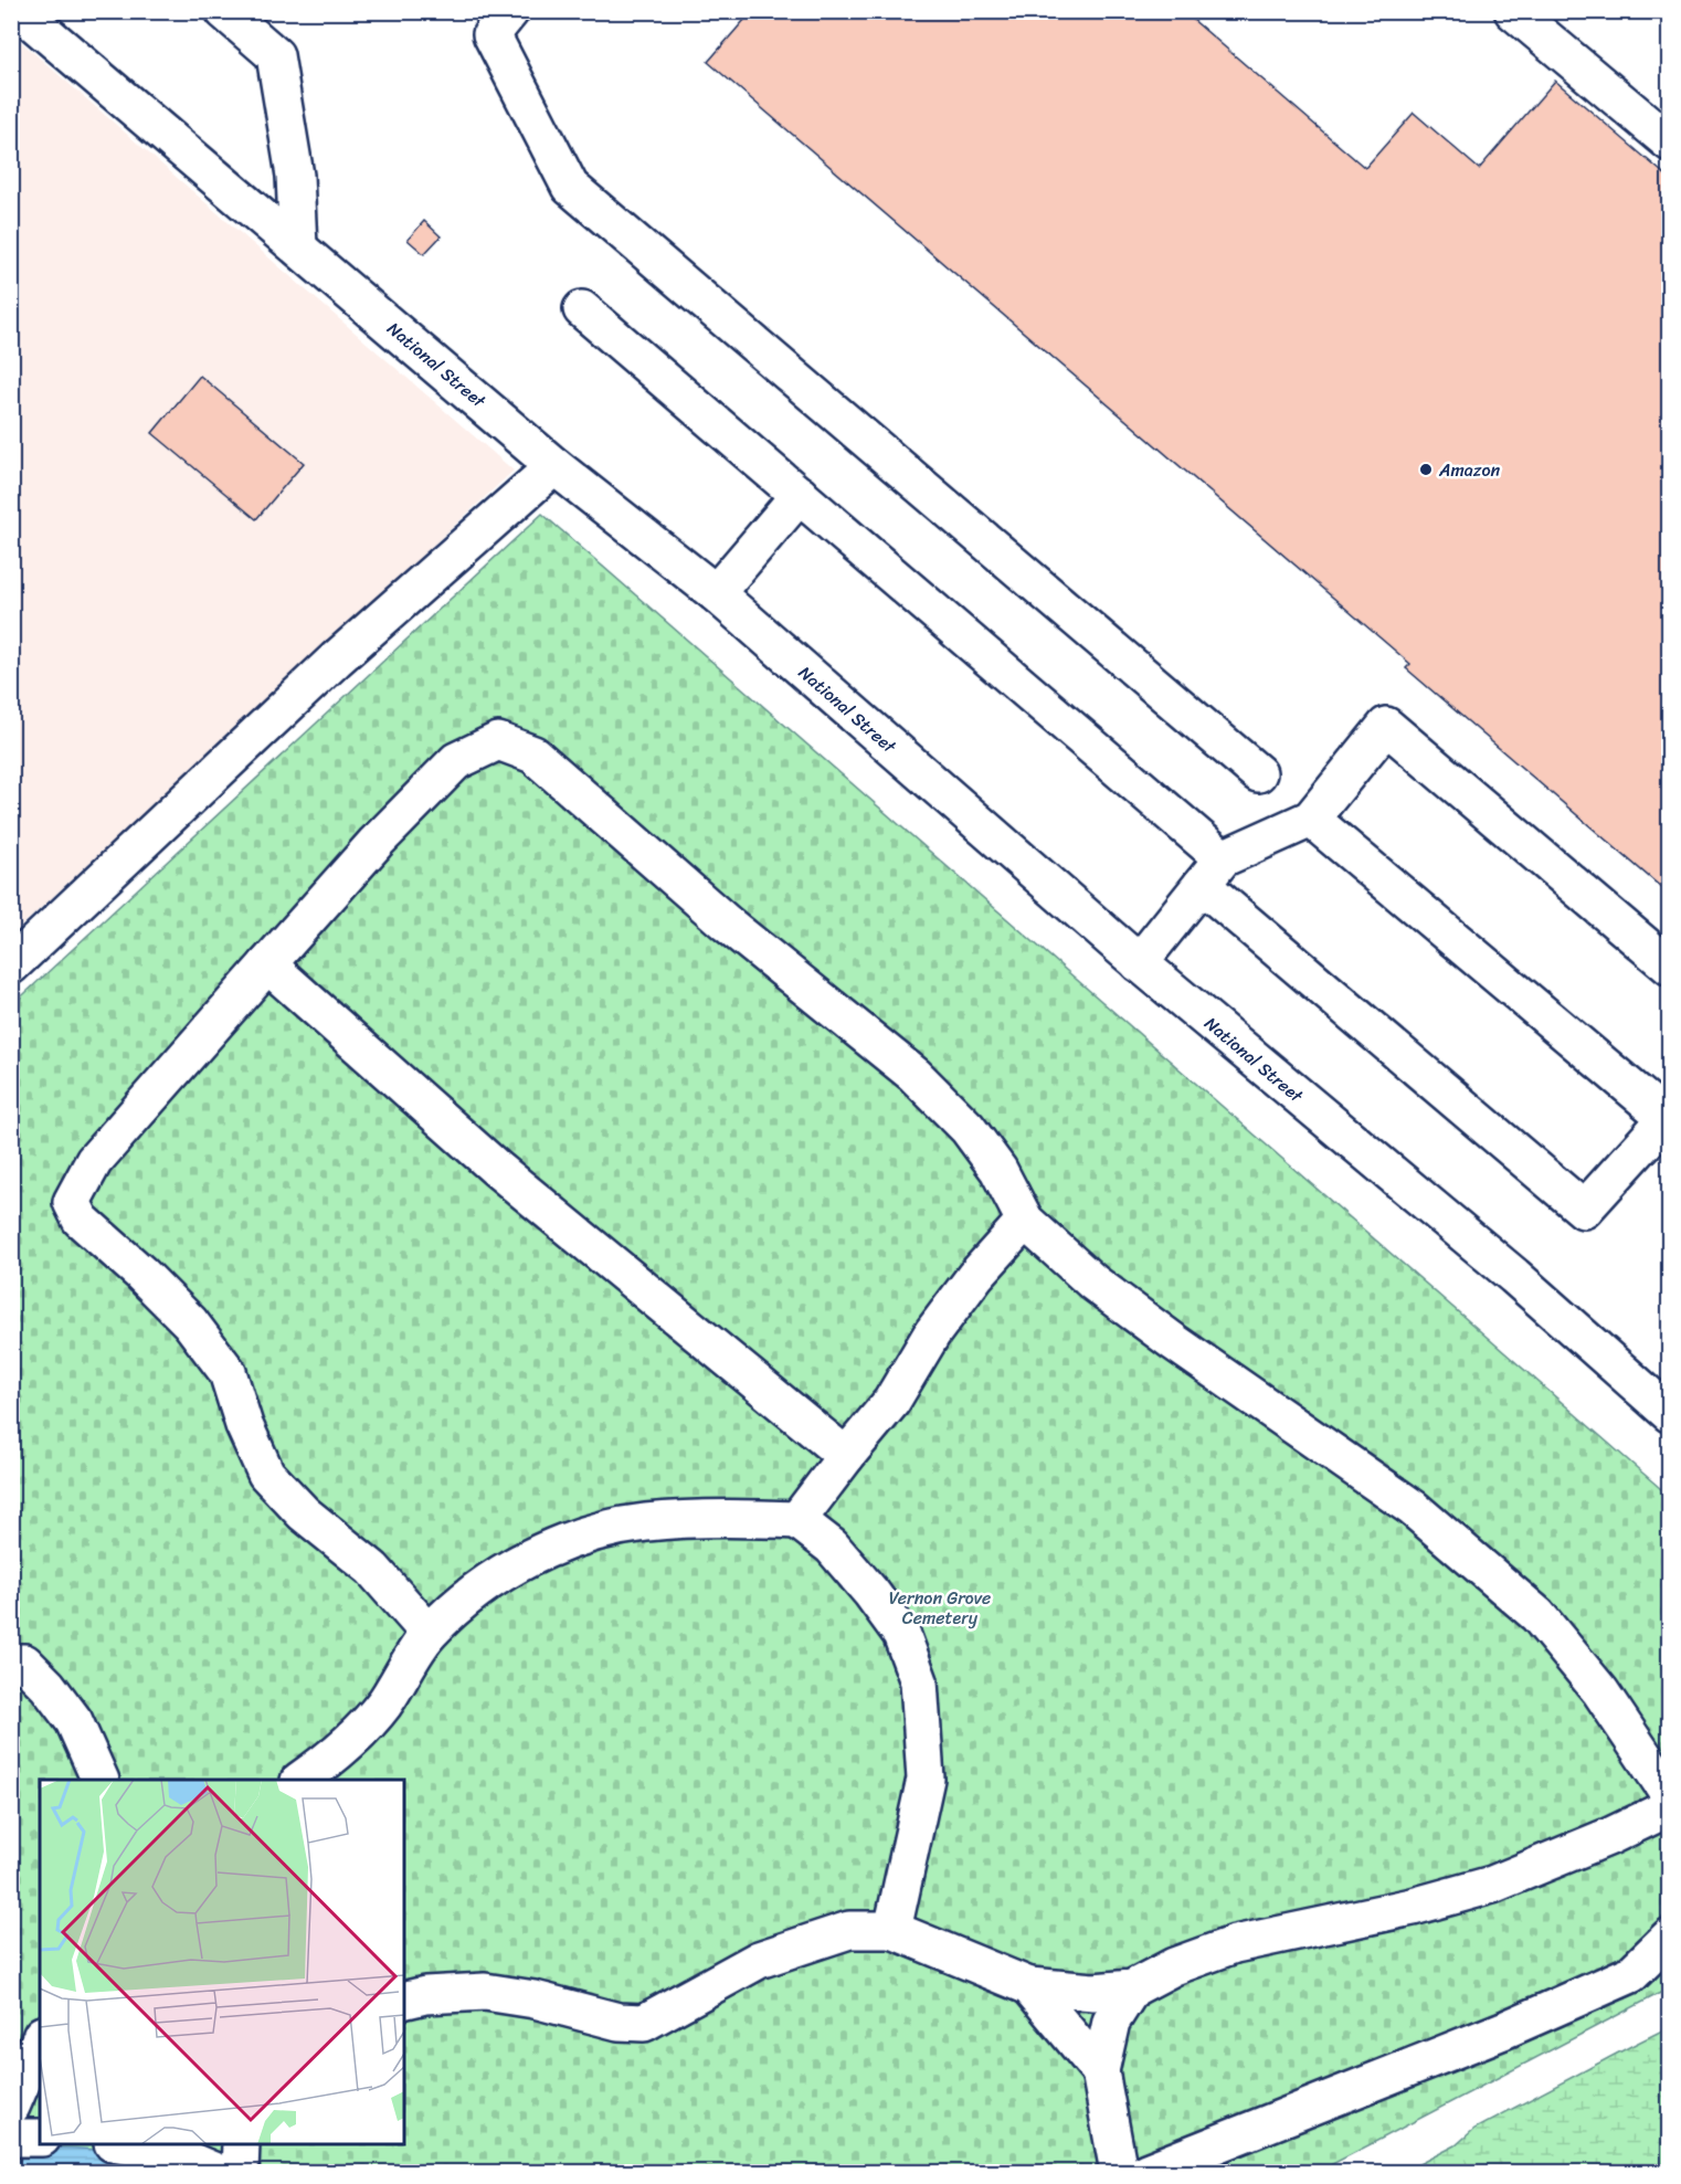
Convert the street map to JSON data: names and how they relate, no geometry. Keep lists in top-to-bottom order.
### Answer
{
  "streets": {
    "street": ["National Street"]
  },
  "parks": ["Vernon Grove Cemetery"],
  "places": ["Amazon"]
}
